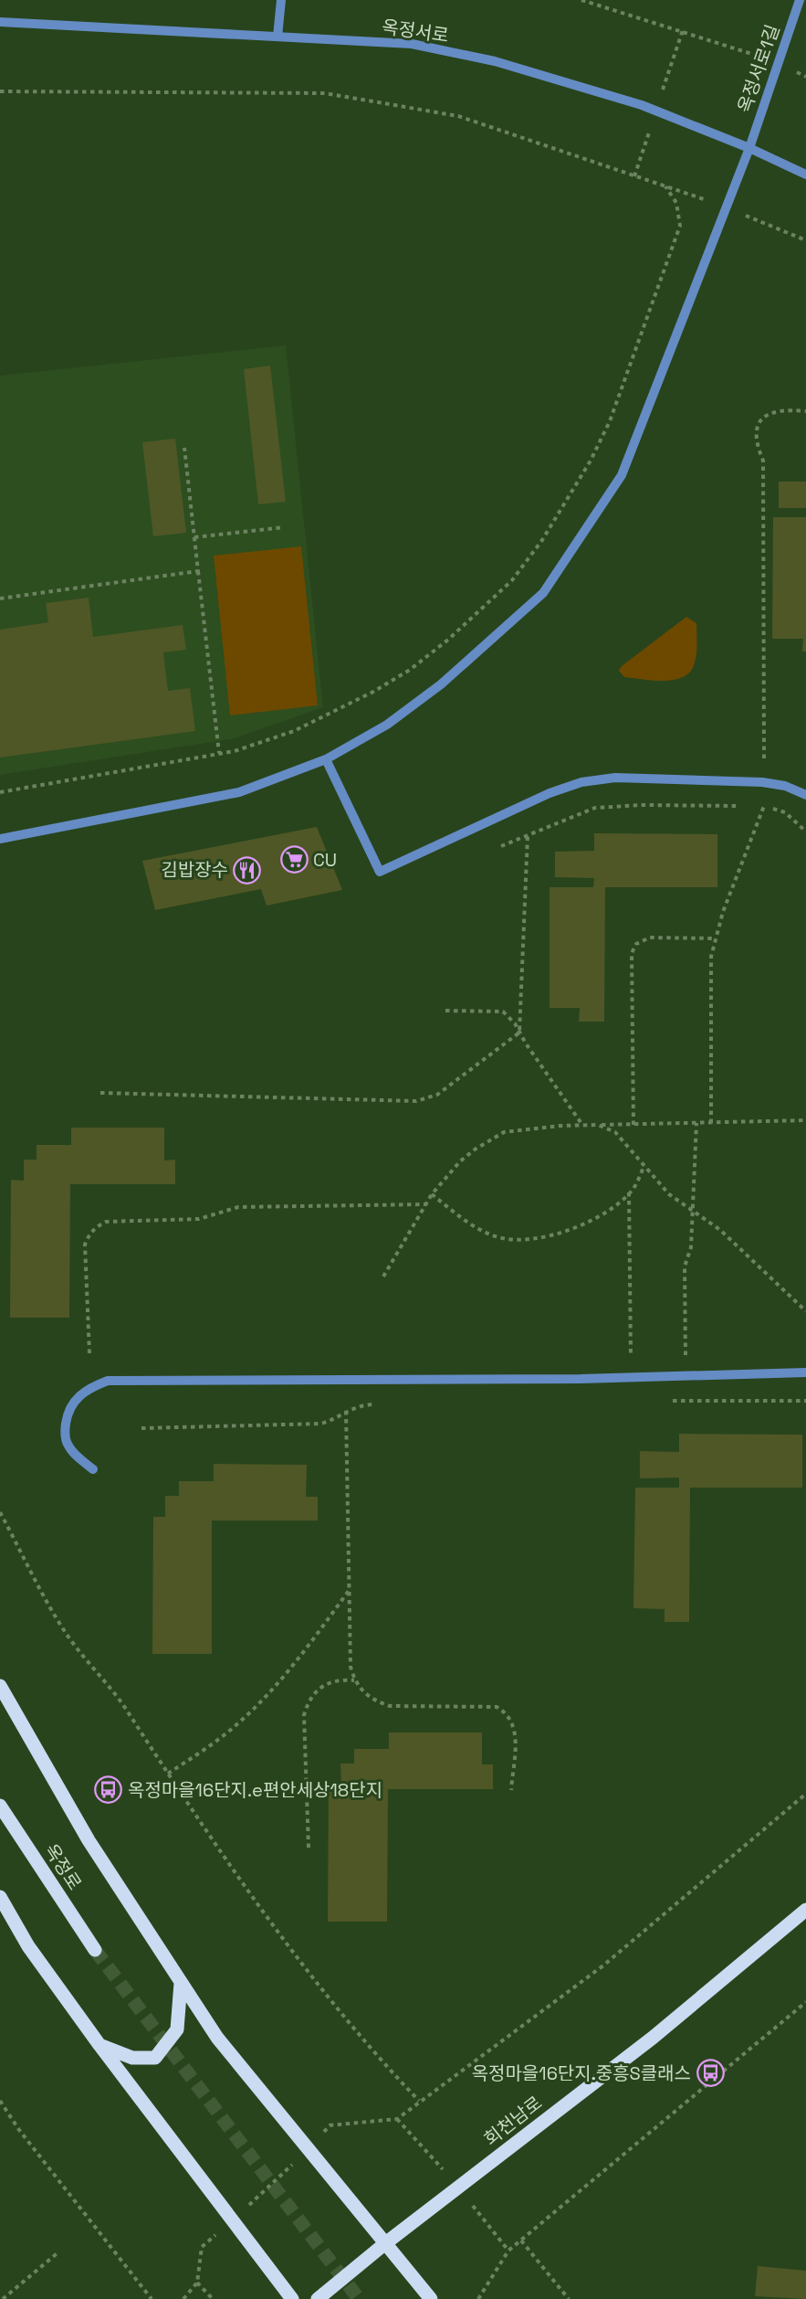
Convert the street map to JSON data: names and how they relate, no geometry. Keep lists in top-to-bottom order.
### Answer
{
  "streets": {
    "main road": ["옥정로", "회천남로"],
    "street": ["옥정서로", "옥정서로1길"]
  },
  "crossings": [
    ["옥정서로", "옥정서로1길"]
  ],
  "places": {
    "supermarket": ["CU"],
    "restaurant": ["김밥장수"],
    "bus stop": ["옥정마을16단지.e편안세상18단지", "옥정마을16단지.중흥S클래스"]
  }
}
